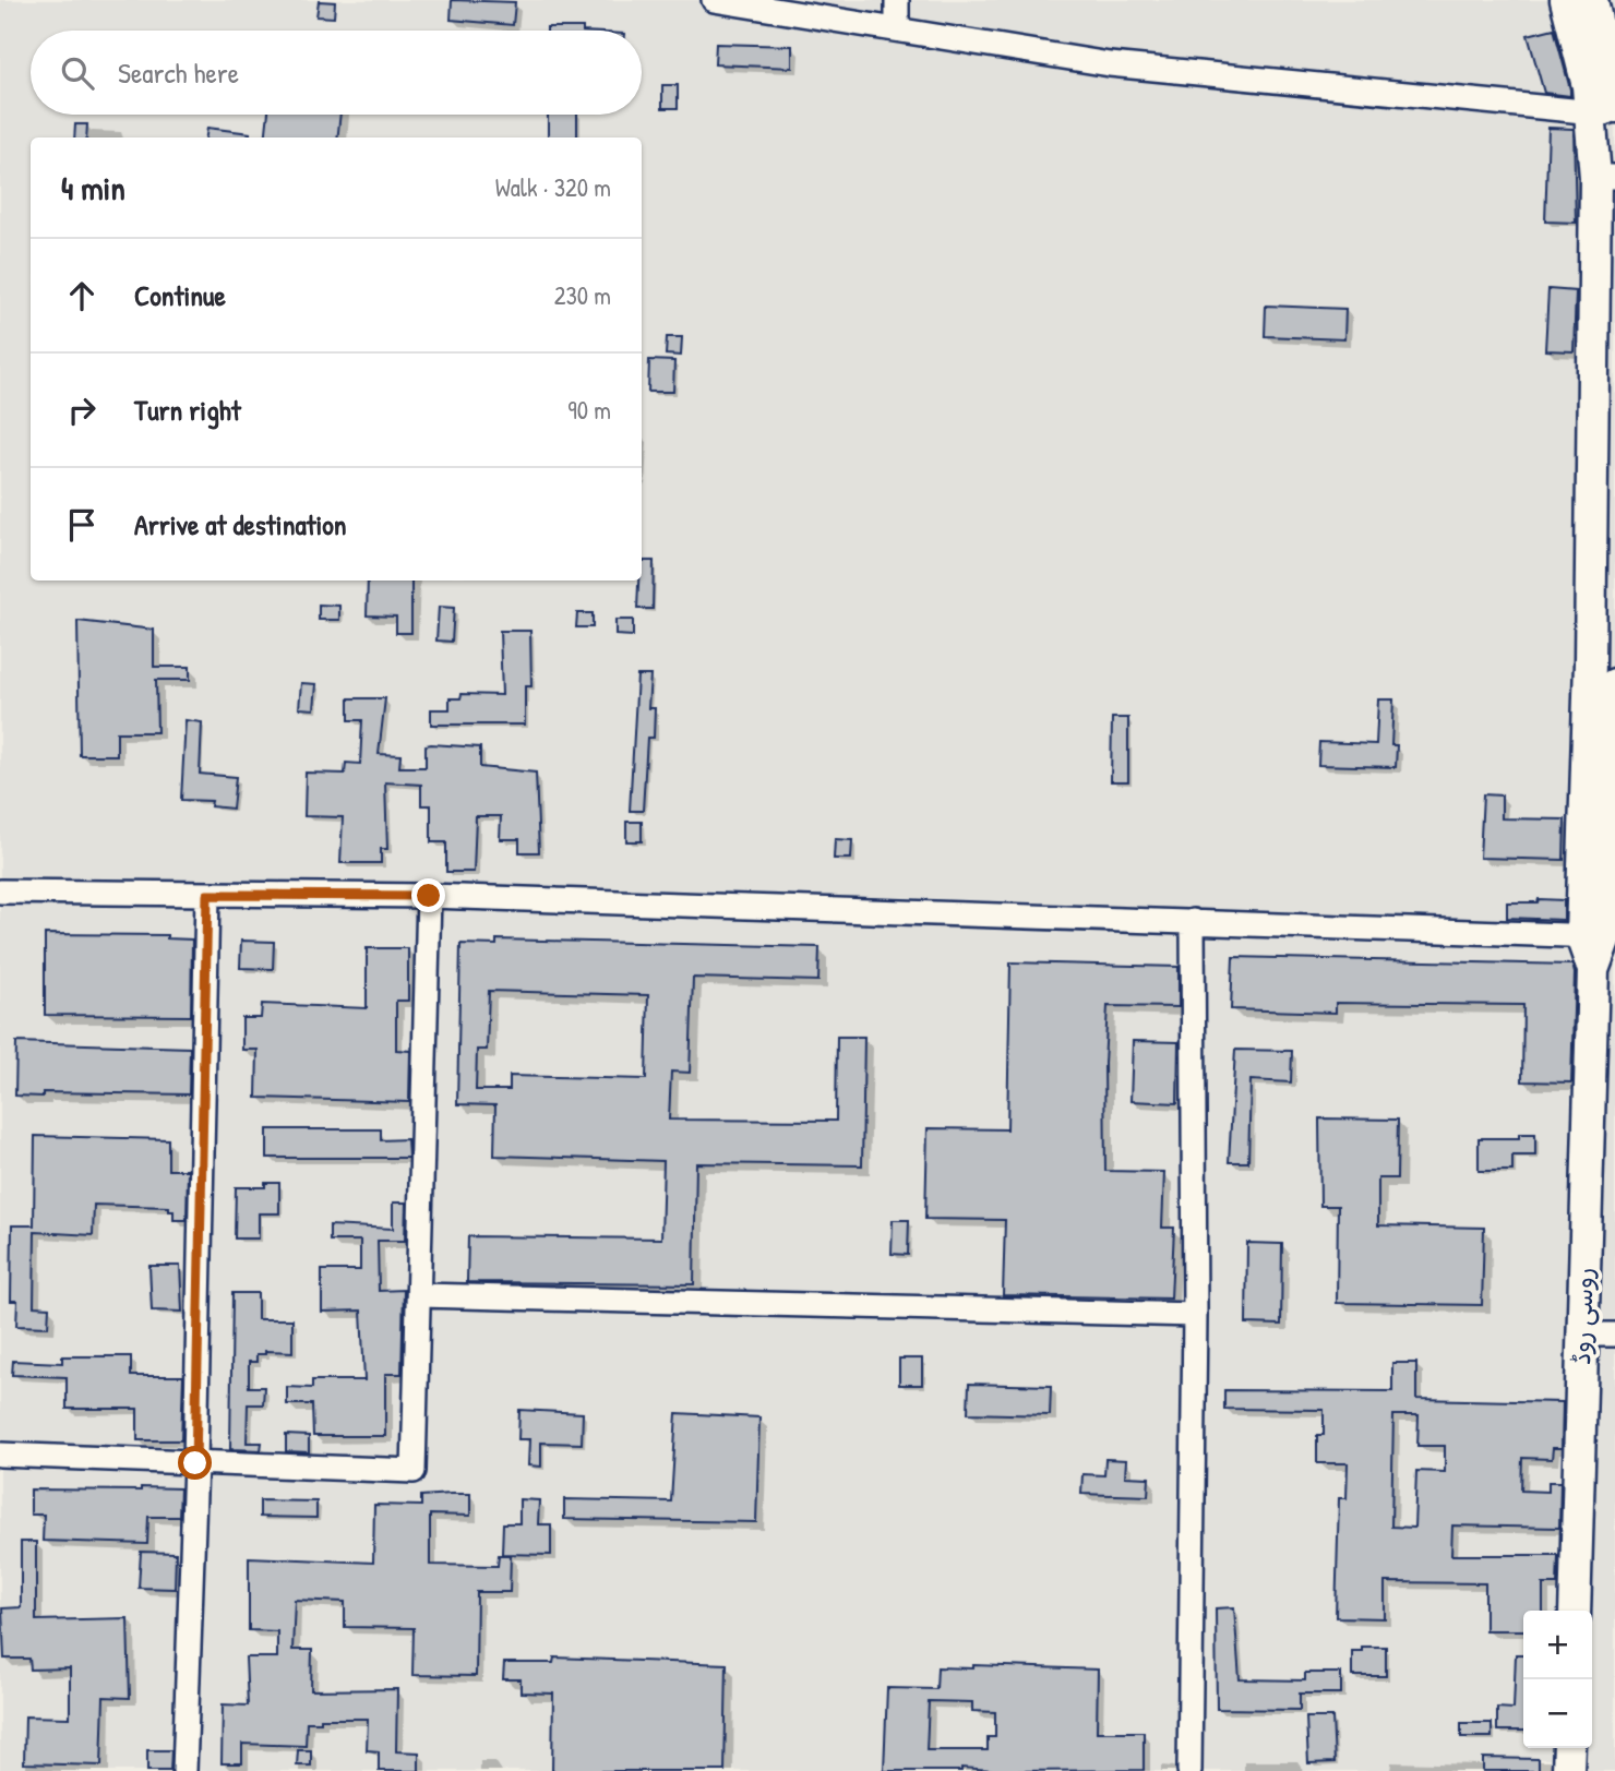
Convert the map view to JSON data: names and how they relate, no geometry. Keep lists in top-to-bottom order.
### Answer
{
  "streets": {
    "main road": ["روسی روڈ"]
  },
  "page": {
    "search": "Search here",
    "heading": ["4 min", "Walk · 320 m"],
    "list": [
      ["Continue", "230 m"],
      ["Turn right", "90 m"],
      "Arrive at destination"
    ],
    "map_buttons": ["+", "−"]
  }
}
